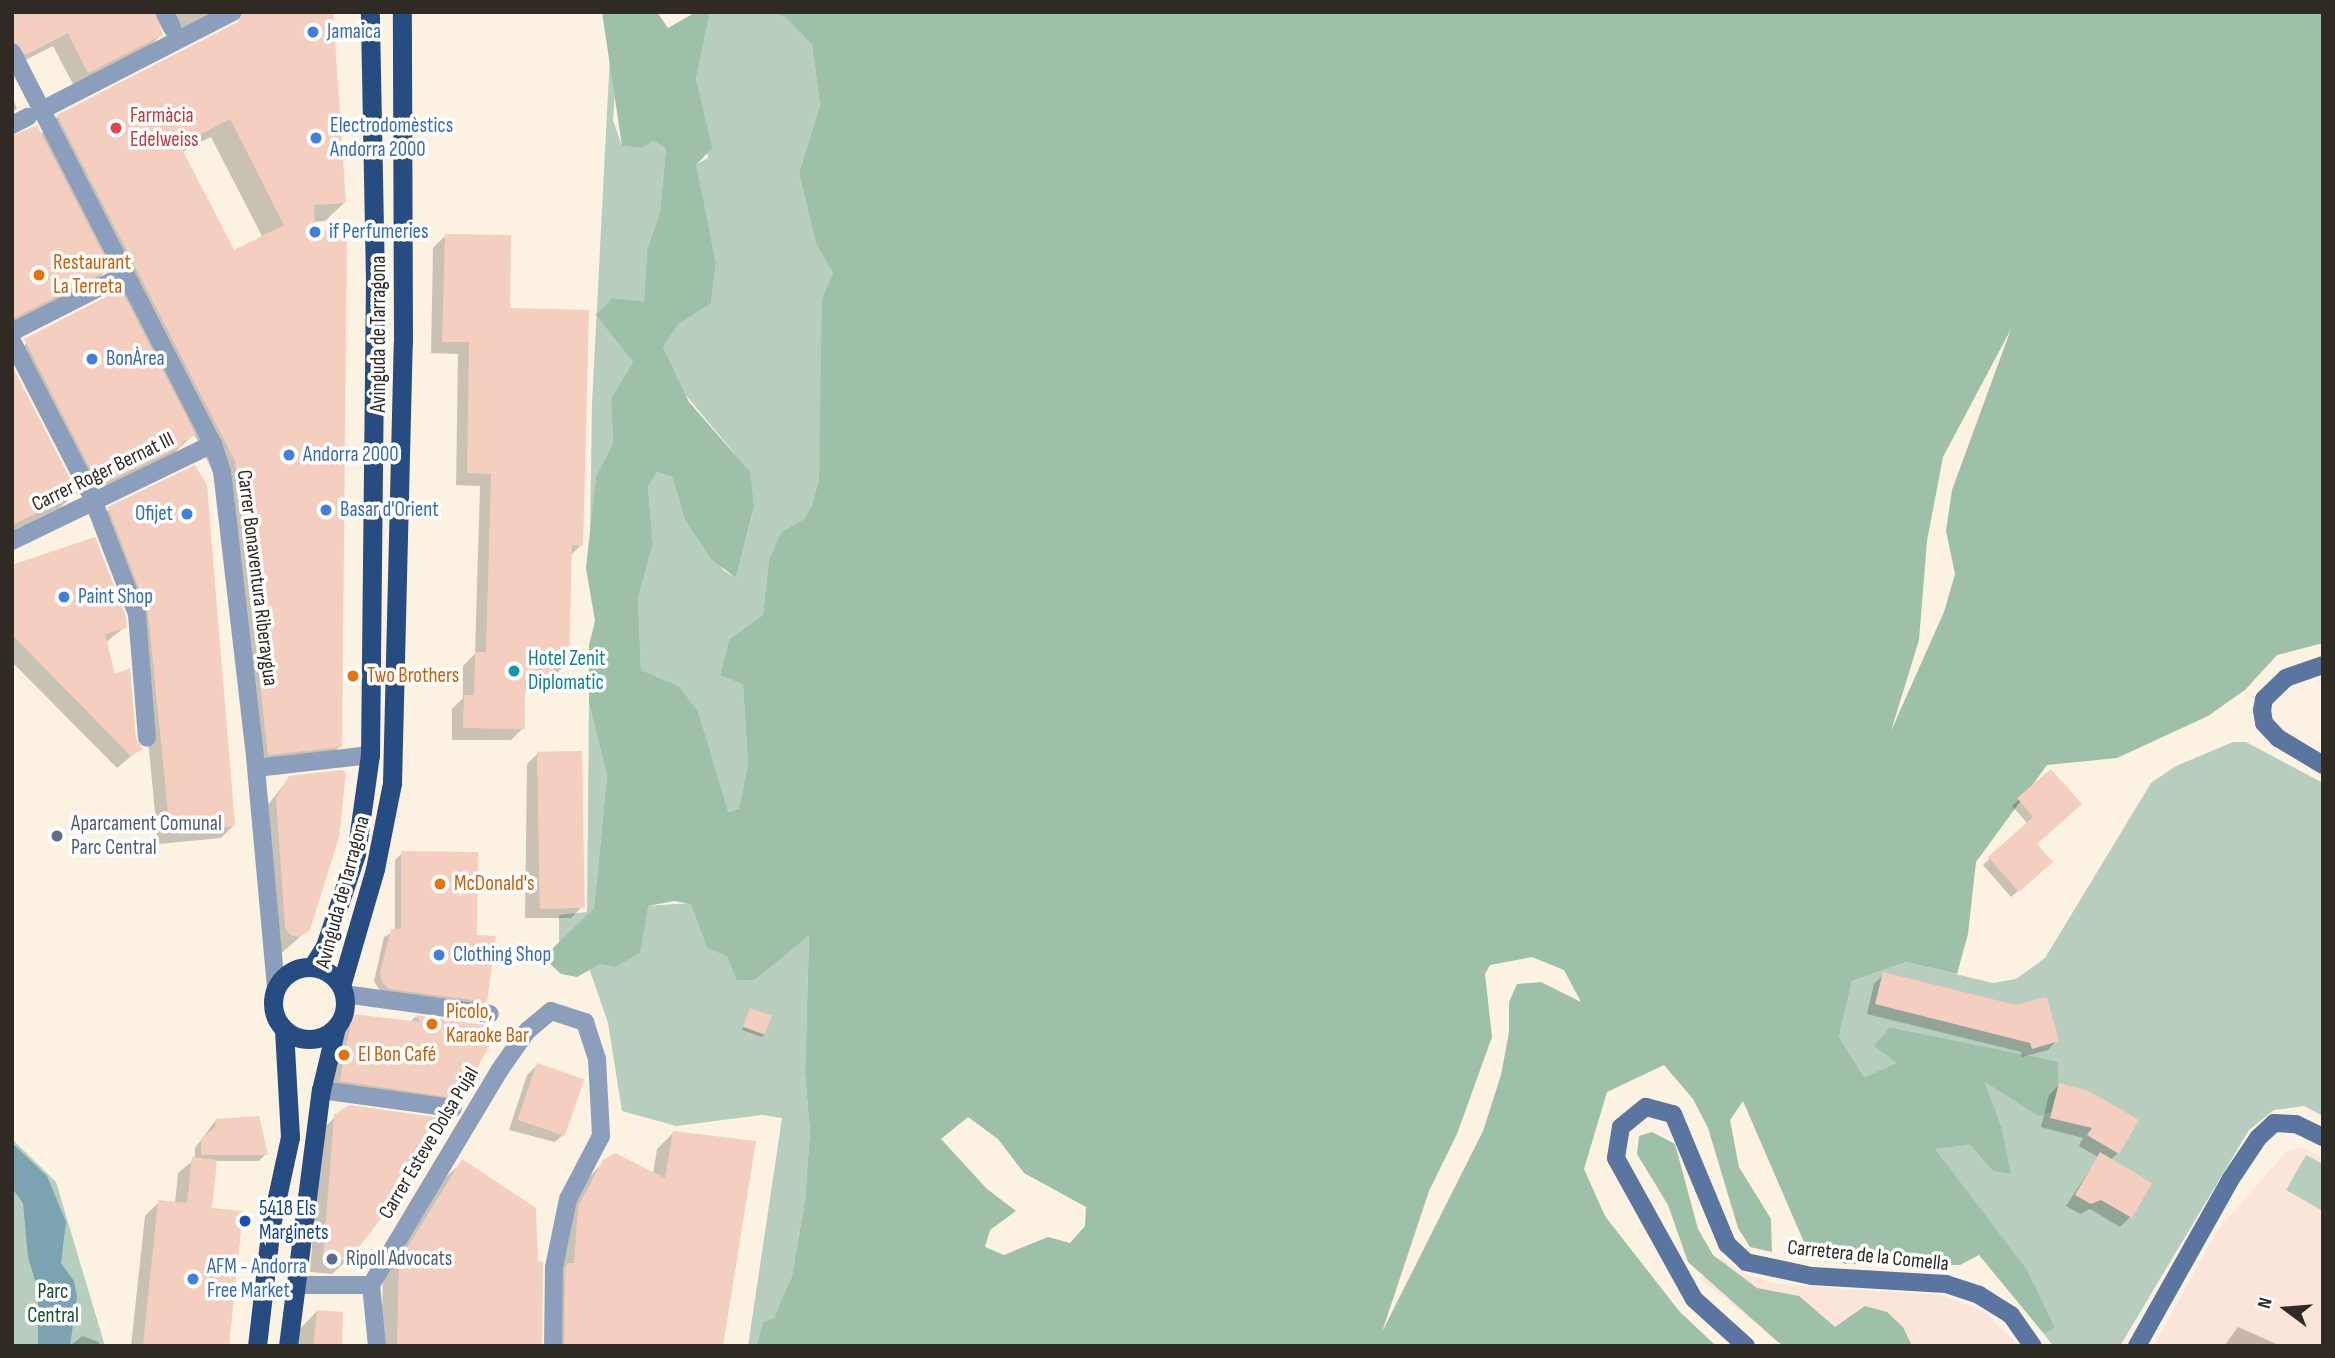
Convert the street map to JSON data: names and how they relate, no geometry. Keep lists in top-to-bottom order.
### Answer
{
  "streets": {
    "highway": ["Avinguda de Tarragona"],
    "main road": ["Carretera de la Comella"],
    "street": ["Carrer Roger Bernat III", "Carrer Bonaventura Riberaygua", "Carrer Esteve Dolsa Pujal"]
  },
  "crossings": [
    ["Avinguda de Tarragona", "Carrer Bonaventura Riberaygua"],
    ["Carrer Roger Bernat III", "Carrer Bonaventura Riberaygua"]
  ],
  "parks": ["Parc Central"],
  "places": [
    "Jamaica",
    "Farmàcia Edelweiss",
    "Electrodomèstics Andorra 2000",
    "if Perfumeries",
    "Restaurant La Terreta",
    "BonÀrea",
    "Andorra 2000",
    "Basar d'Orient",
    "Ofijet",
    "Paint Shop",
    "Hotel Zenit Diplomatic",
    "Two Brothers",
    "Aparcament Comunal Parc Central",
    "McDonald's",
    "Clothing Shop",
    "Picolo, Karaoke Bar",
    "El Bon Café",
    "5418 Els Marginets",
    "Ripoll Advocats",
    "AFM - Andorra Free Market"
  ],
  "north": "left"
}
